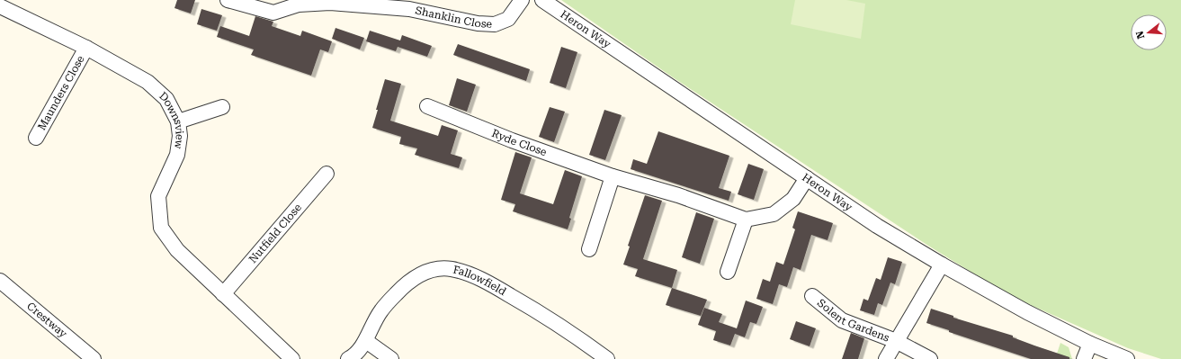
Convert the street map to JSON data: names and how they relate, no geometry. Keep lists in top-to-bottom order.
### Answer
{
  "streets": {
    "street": [
      "Shanklin Close",
      "Heron Way",
      "Maunders Close",
      "Downsview",
      "Ryde Close",
      "Nutfield Close",
      "Fallowfield",
      "Solent Gardens",
      "Crestway"
    ]
  },
  "crossings": [
    ["Maunders Close", "Downsview"],
    ["Downsview", "Nutfield Close"]
  ],
  "north": "left"
}
